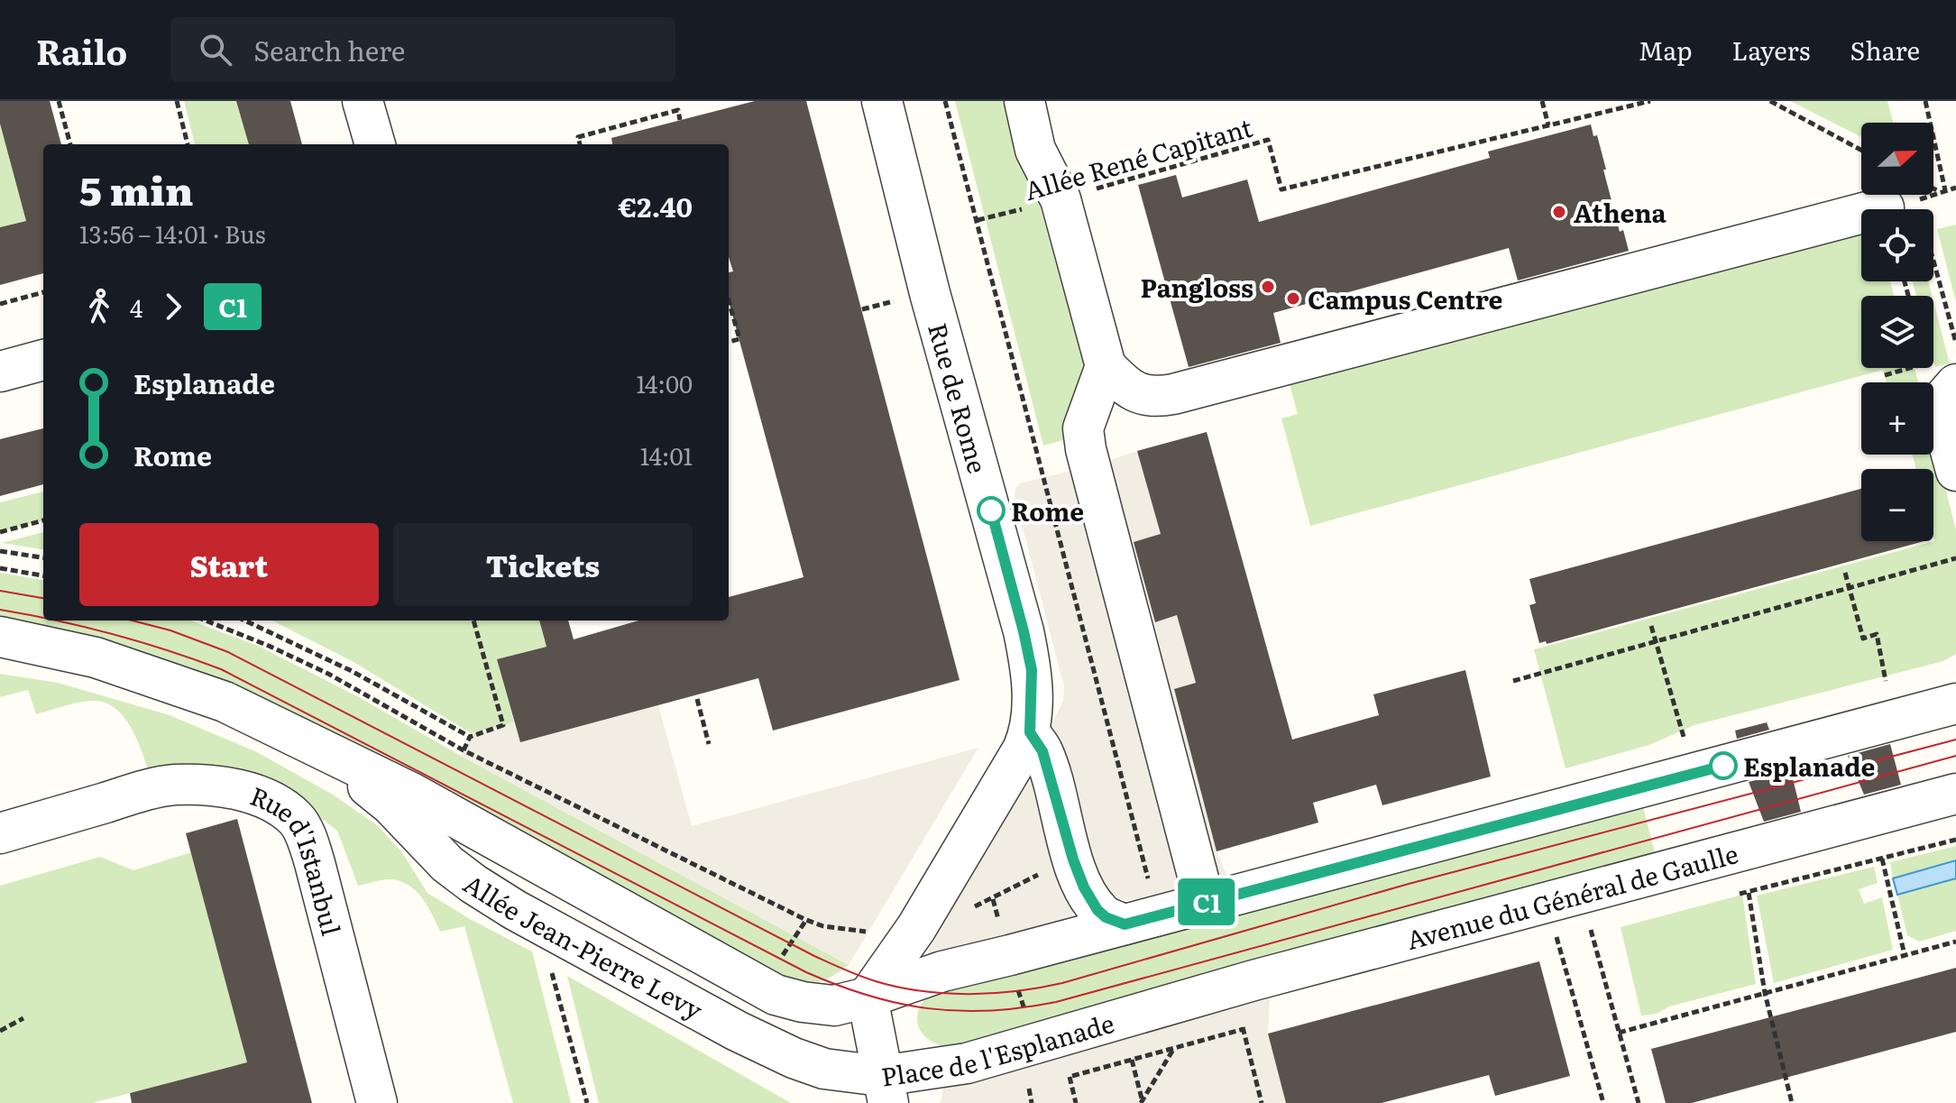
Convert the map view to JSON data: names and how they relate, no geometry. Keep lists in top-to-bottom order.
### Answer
{
  "streets": {
    "street": [
      "Rue de Rome",
      "Rue d'Istanbul",
      "Avenue du Général de Gaulle",
      "Allée Jean-Pierre Levy",
      "Place de l'Esplanade"
    ],
    "path": ["Allée René Capitant"]
  },
  "crossings": [
    ["Avenue du Général de Gaulle", "Place de l'Esplanade"],
    ["Allée Jean-Pierre Levy", "Place de l'Esplanade"]
  ],
  "places": [
    "Athena",
    "Pangloss",
    "Campus Centre",
    "Rome",
    "Esplanade"
  ],
  "lines": ["bus line C1"],
  "north": "right",
  "page": {
    "header": "Railo",
    "search": "Search here",
    "nav": ["Map", "Layers", "Share"],
    "on_map": "C1",
    "map_buttons": ["+", "−"],
    "heading": ["5 min", "13:56 – 14:01 · Bus", "€2.40"],
    "legs": ["4", "C1"],
    "list": [
      {
        "name": "Esplanade",
        "value": "14:00"
      },
      {
        "name": "Rome",
        "value": "14:01"
      }
    ],
    "buttons": ["Start", "Tickets"]
  }
}
